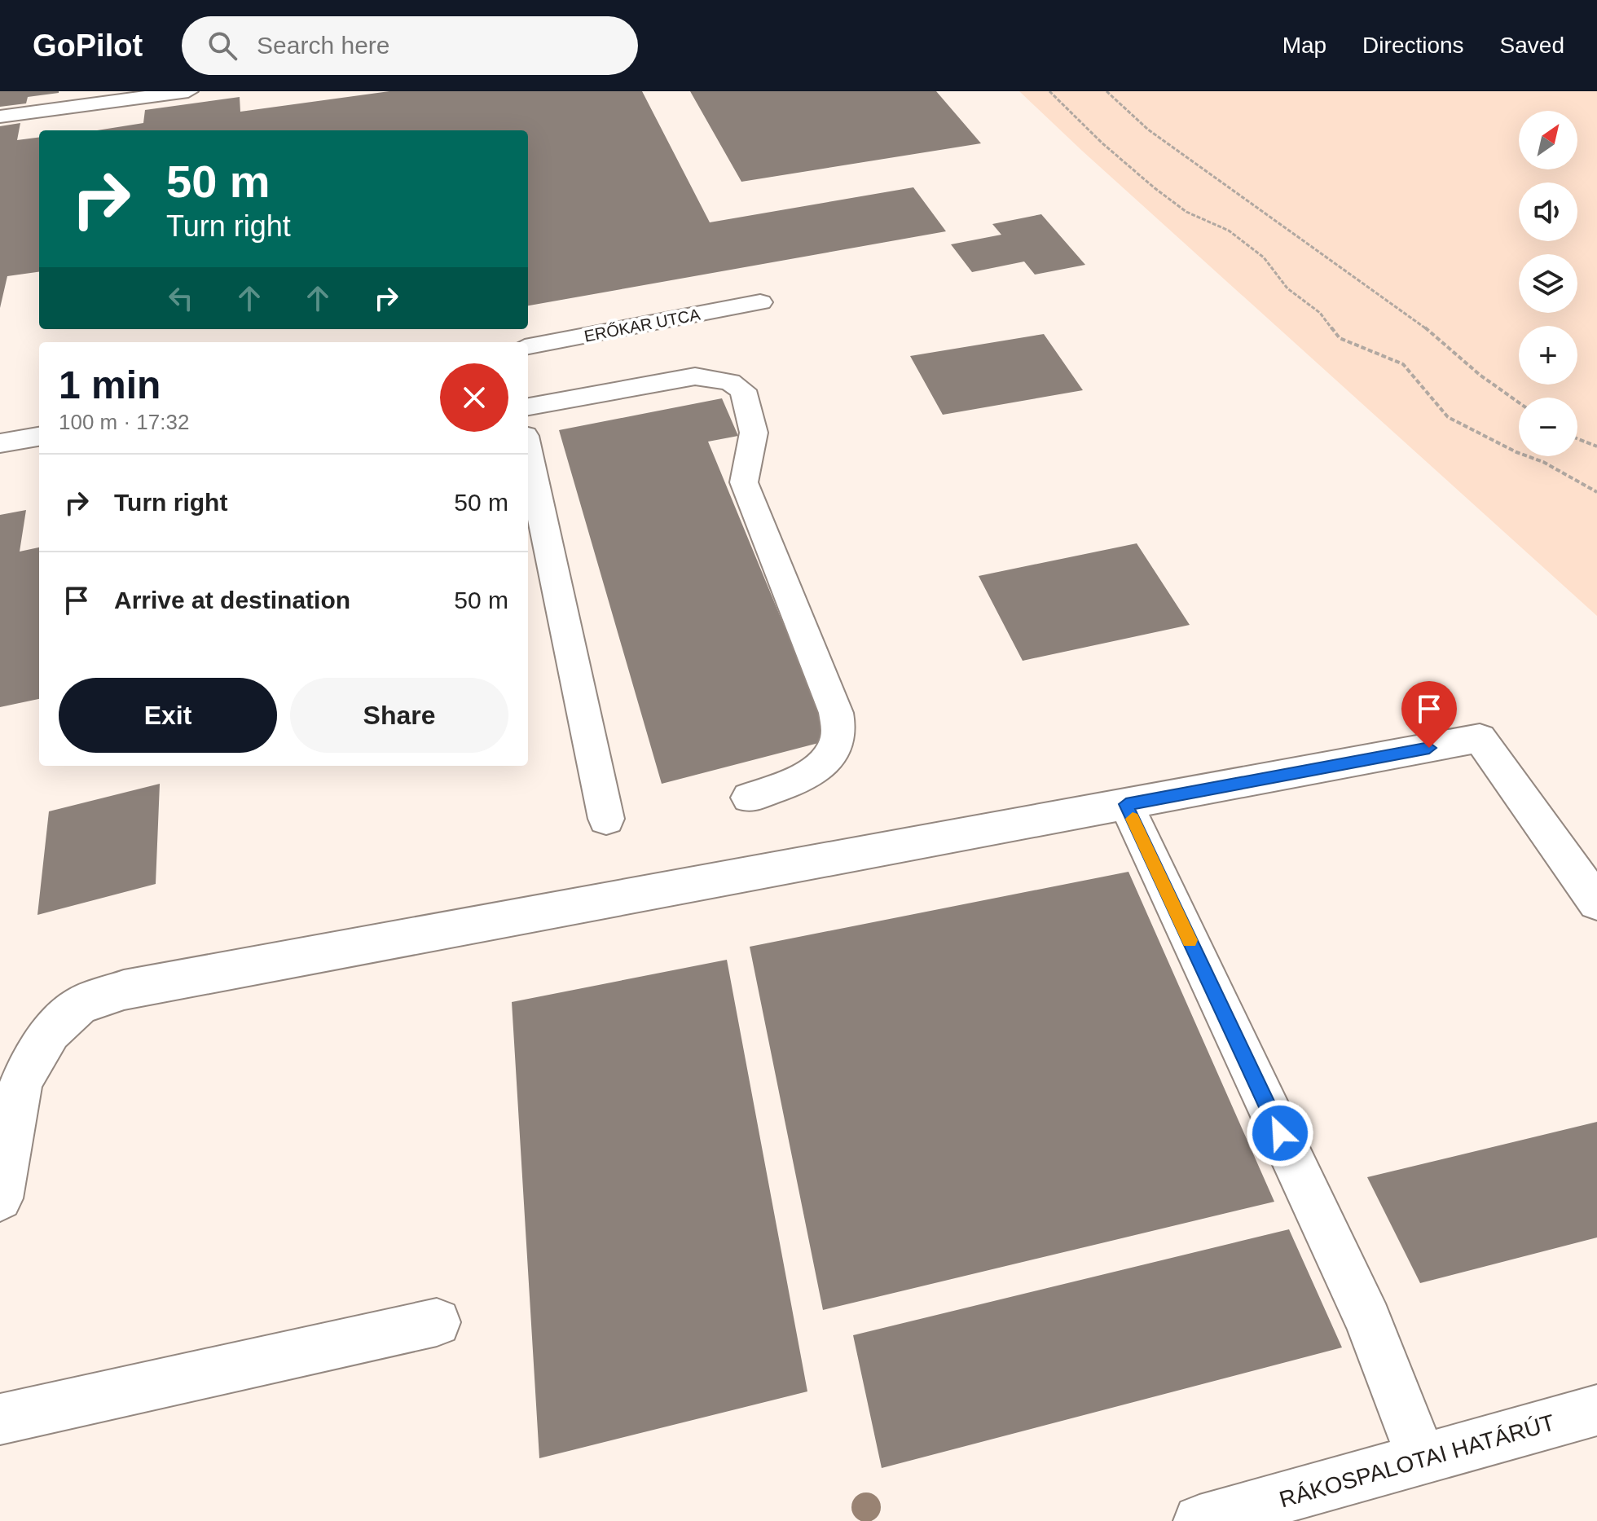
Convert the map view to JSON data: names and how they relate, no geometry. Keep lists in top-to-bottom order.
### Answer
{
  "streets": {
    "street": ["ERŐKAR UTCA", "RÁKOSPALOTAI HATÁRÚT"]
  },
  "north": "top right",
  "page": {
    "header": "GoPilot",
    "search": "Search here",
    "nav": ["Map", "Directions", "Saved"],
    "map_buttons": ["+", "−"],
    "turn": ["50 m", "Turn right"],
    "heading": ["1 min", "100 m · 17:32"],
    "list": [
      {
        "name": "Turn right",
        "value": "50 m"
      },
      {
        "name": "Arrive at destination",
        "value": "50 m"
      }
    ],
    "buttons": ["Exit", "Share"]
  }
}
